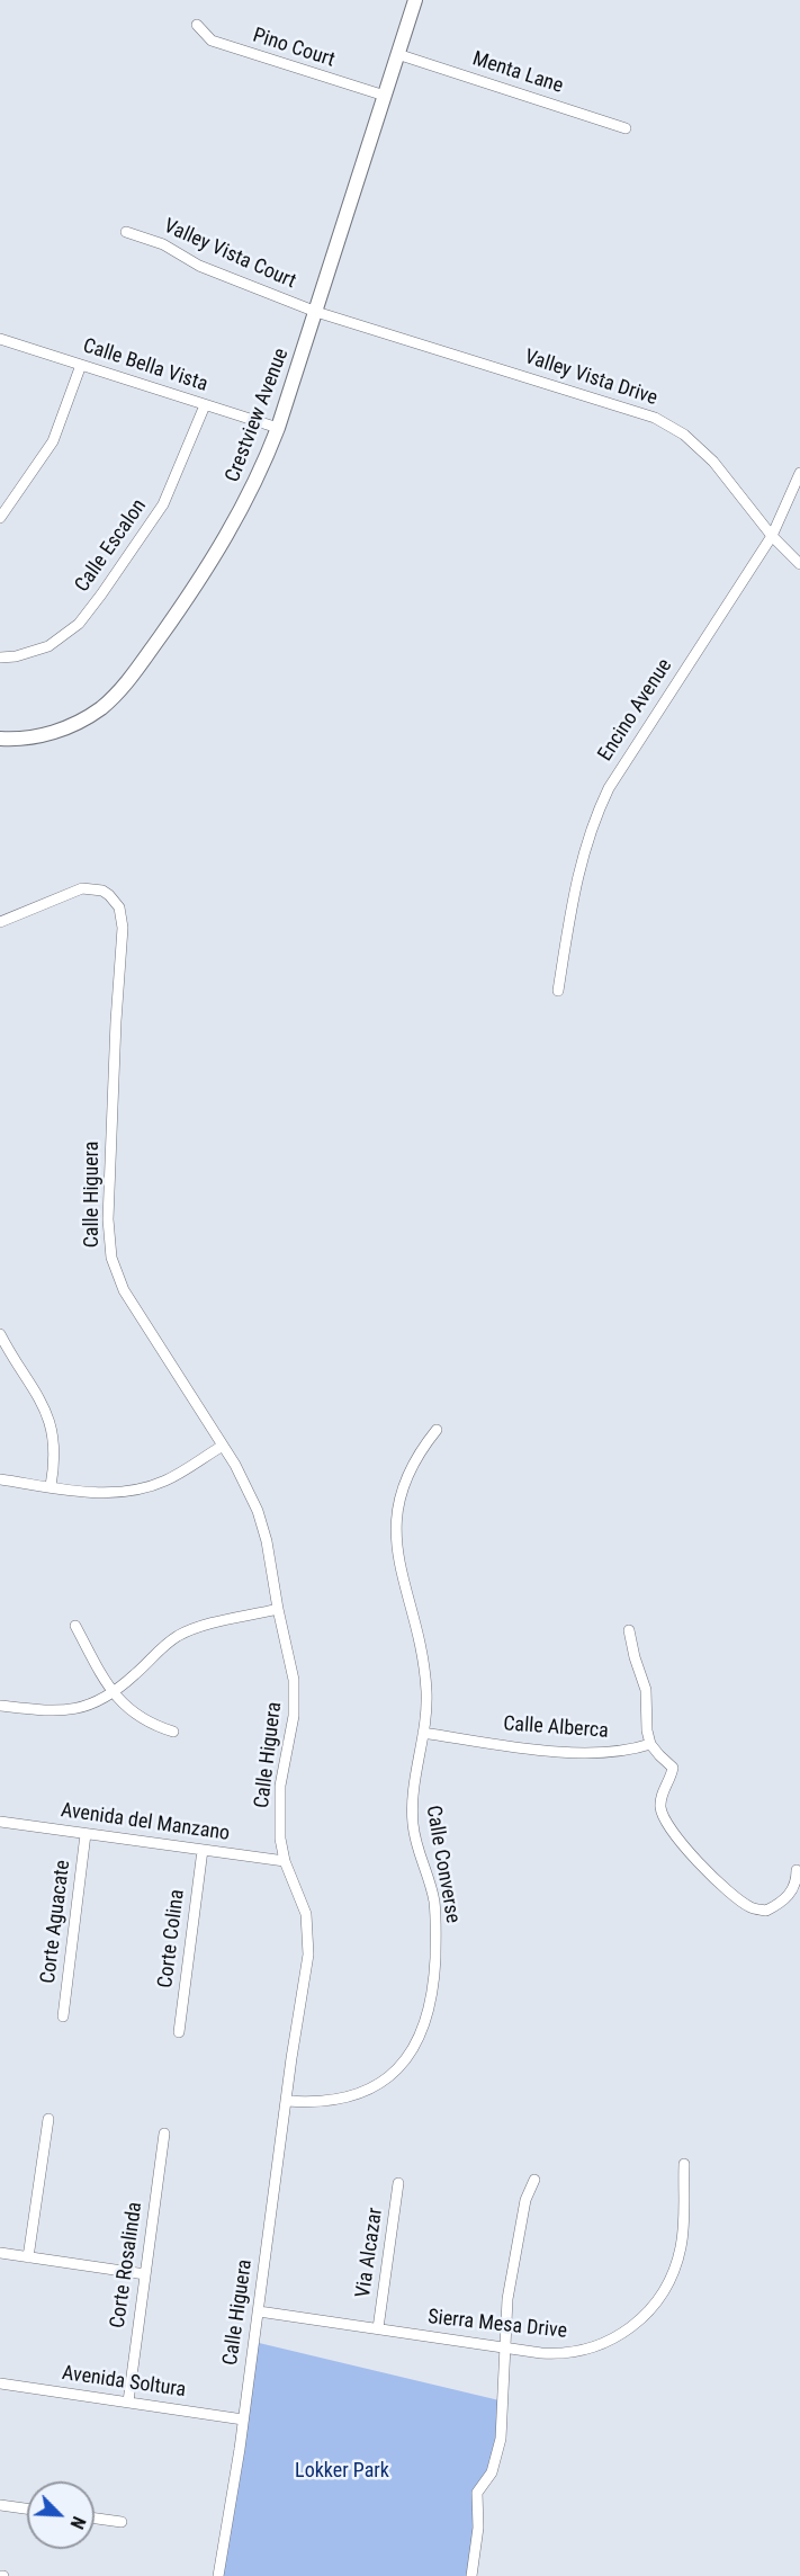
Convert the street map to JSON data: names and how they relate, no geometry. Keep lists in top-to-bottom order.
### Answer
{
  "streets": {
    "street": [
      "Pino Court",
      "Menta Lane",
      "Valley Vista Court",
      "Calle Bella Vista",
      "Valley Vista Drive",
      "Crestview Avenue",
      "Calle Escalon",
      "Encino Avenue",
      "Calle Higuera",
      "Calle Alberca",
      "Avenida del Manzano",
      "Calle Converse",
      "Corte Aguacate",
      "Corte Colina",
      "Via Alcazar",
      "Corte Rosalinda",
      "Sierra Mesa Drive",
      "Avenida Soltura"
    ]
  },
  "crossings": [
    ["Pino Court", "Crestview Avenue"],
    ["Menta Lane", "Crestview Avenue"],
    ["Valley Vista Court", "Valley Vista Drive"],
    ["Valley Vista Court", "Crestview Avenue"],
    ["Calle Bella Vista", "Crestview Avenue"],
    ["Calle Bella Vista", "Calle Escalon"],
    ["Valley Vista Drive", "Crestview Avenue"],
    ["Valley Vista Drive", "Encino Avenue"],
    ["Calle Higuera", "Avenida del Manzano"],
    ["Calle Higuera", "Calle Converse"],
    ["Calle Higuera", "Sierra Mesa Drive"],
    ["Calle Higuera", "Avenida Soltura"],
    ["Calle Alberca", "Calle Converse"],
    ["Avenida del Manzano", "Corte Aguacate"],
    ["Avenida del Manzano", "Corte Colina"],
    ["Via Alcazar", "Sierra Mesa Drive"],
    ["Corte Rosalinda", "Avenida Soltura"]
  ],
  "parks": ["Lokker Park"],
  "north": "bottom right"
}
